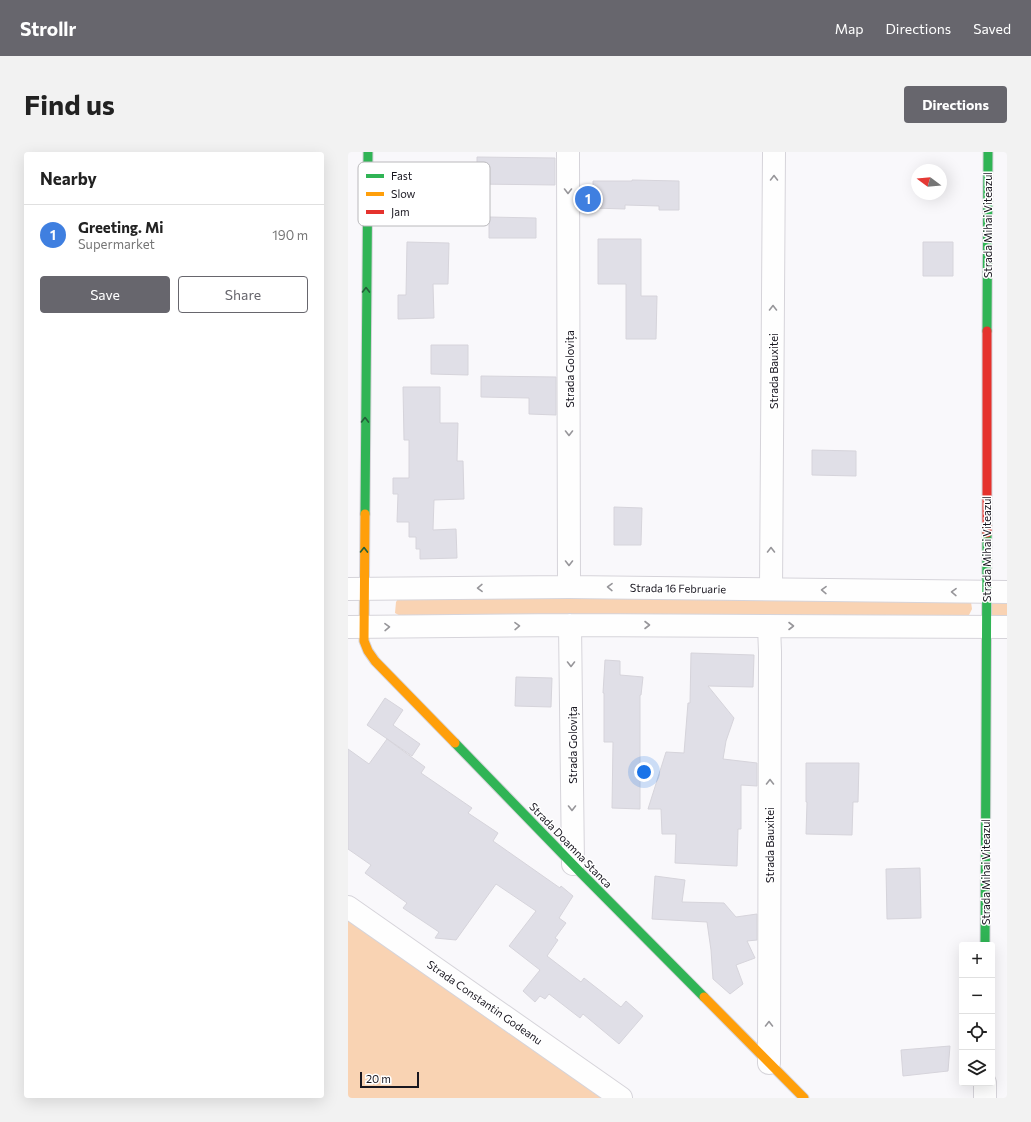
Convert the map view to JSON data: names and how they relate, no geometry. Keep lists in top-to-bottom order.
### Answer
{
  "streets": {
    "street": [
      "Strada Mihai Viteazul",
      "Strada Golovița",
      "Strada Bauxitei",
      "Strada 16 Februarie",
      "Strada Doamna Stanca",
      "Strada Constantin Godeanu"
    ]
  },
  "crossings": [
    ["Strada Mihai Viteazul", "Strada 16 Februarie"],
    ["Strada Golovița", "Strada 16 Februarie"],
    ["Strada Golovița", "Strada Doamna Stanca"],
    ["Strada Bauxitei", "Strada 16 Februarie"],
    ["Strada Bauxitei", "Strada Doamna Stanca"],
    ["Strada 16 Februarie", "Strada Doamna Stanca"]
  ],
  "one_way": ["Strada Golovița", "Strada Bauxitei", "Strada Doamna Stanca"],
  "legend": ["Fast", "Slow", "Jam"],
  "scale_bar": "20 m",
  "north": "left",
  "page": {
    "header": "Strollr",
    "nav": ["Map", "Directions", "Saved"],
    "buttons": [
      "Directions",
      ["Save", "Share"]
    ],
    "title": "Find us",
    "heading": "Nearby",
    "pins": "1",
    "list": [
      {
        "mark": "1",
        "name": "Greeting. Mi",
        "note": "Supermarket",
        "value": "190 m"
      }
    ],
    "map_buttons": ["+", "−"],
    "scale": "20 m"
  }
}
